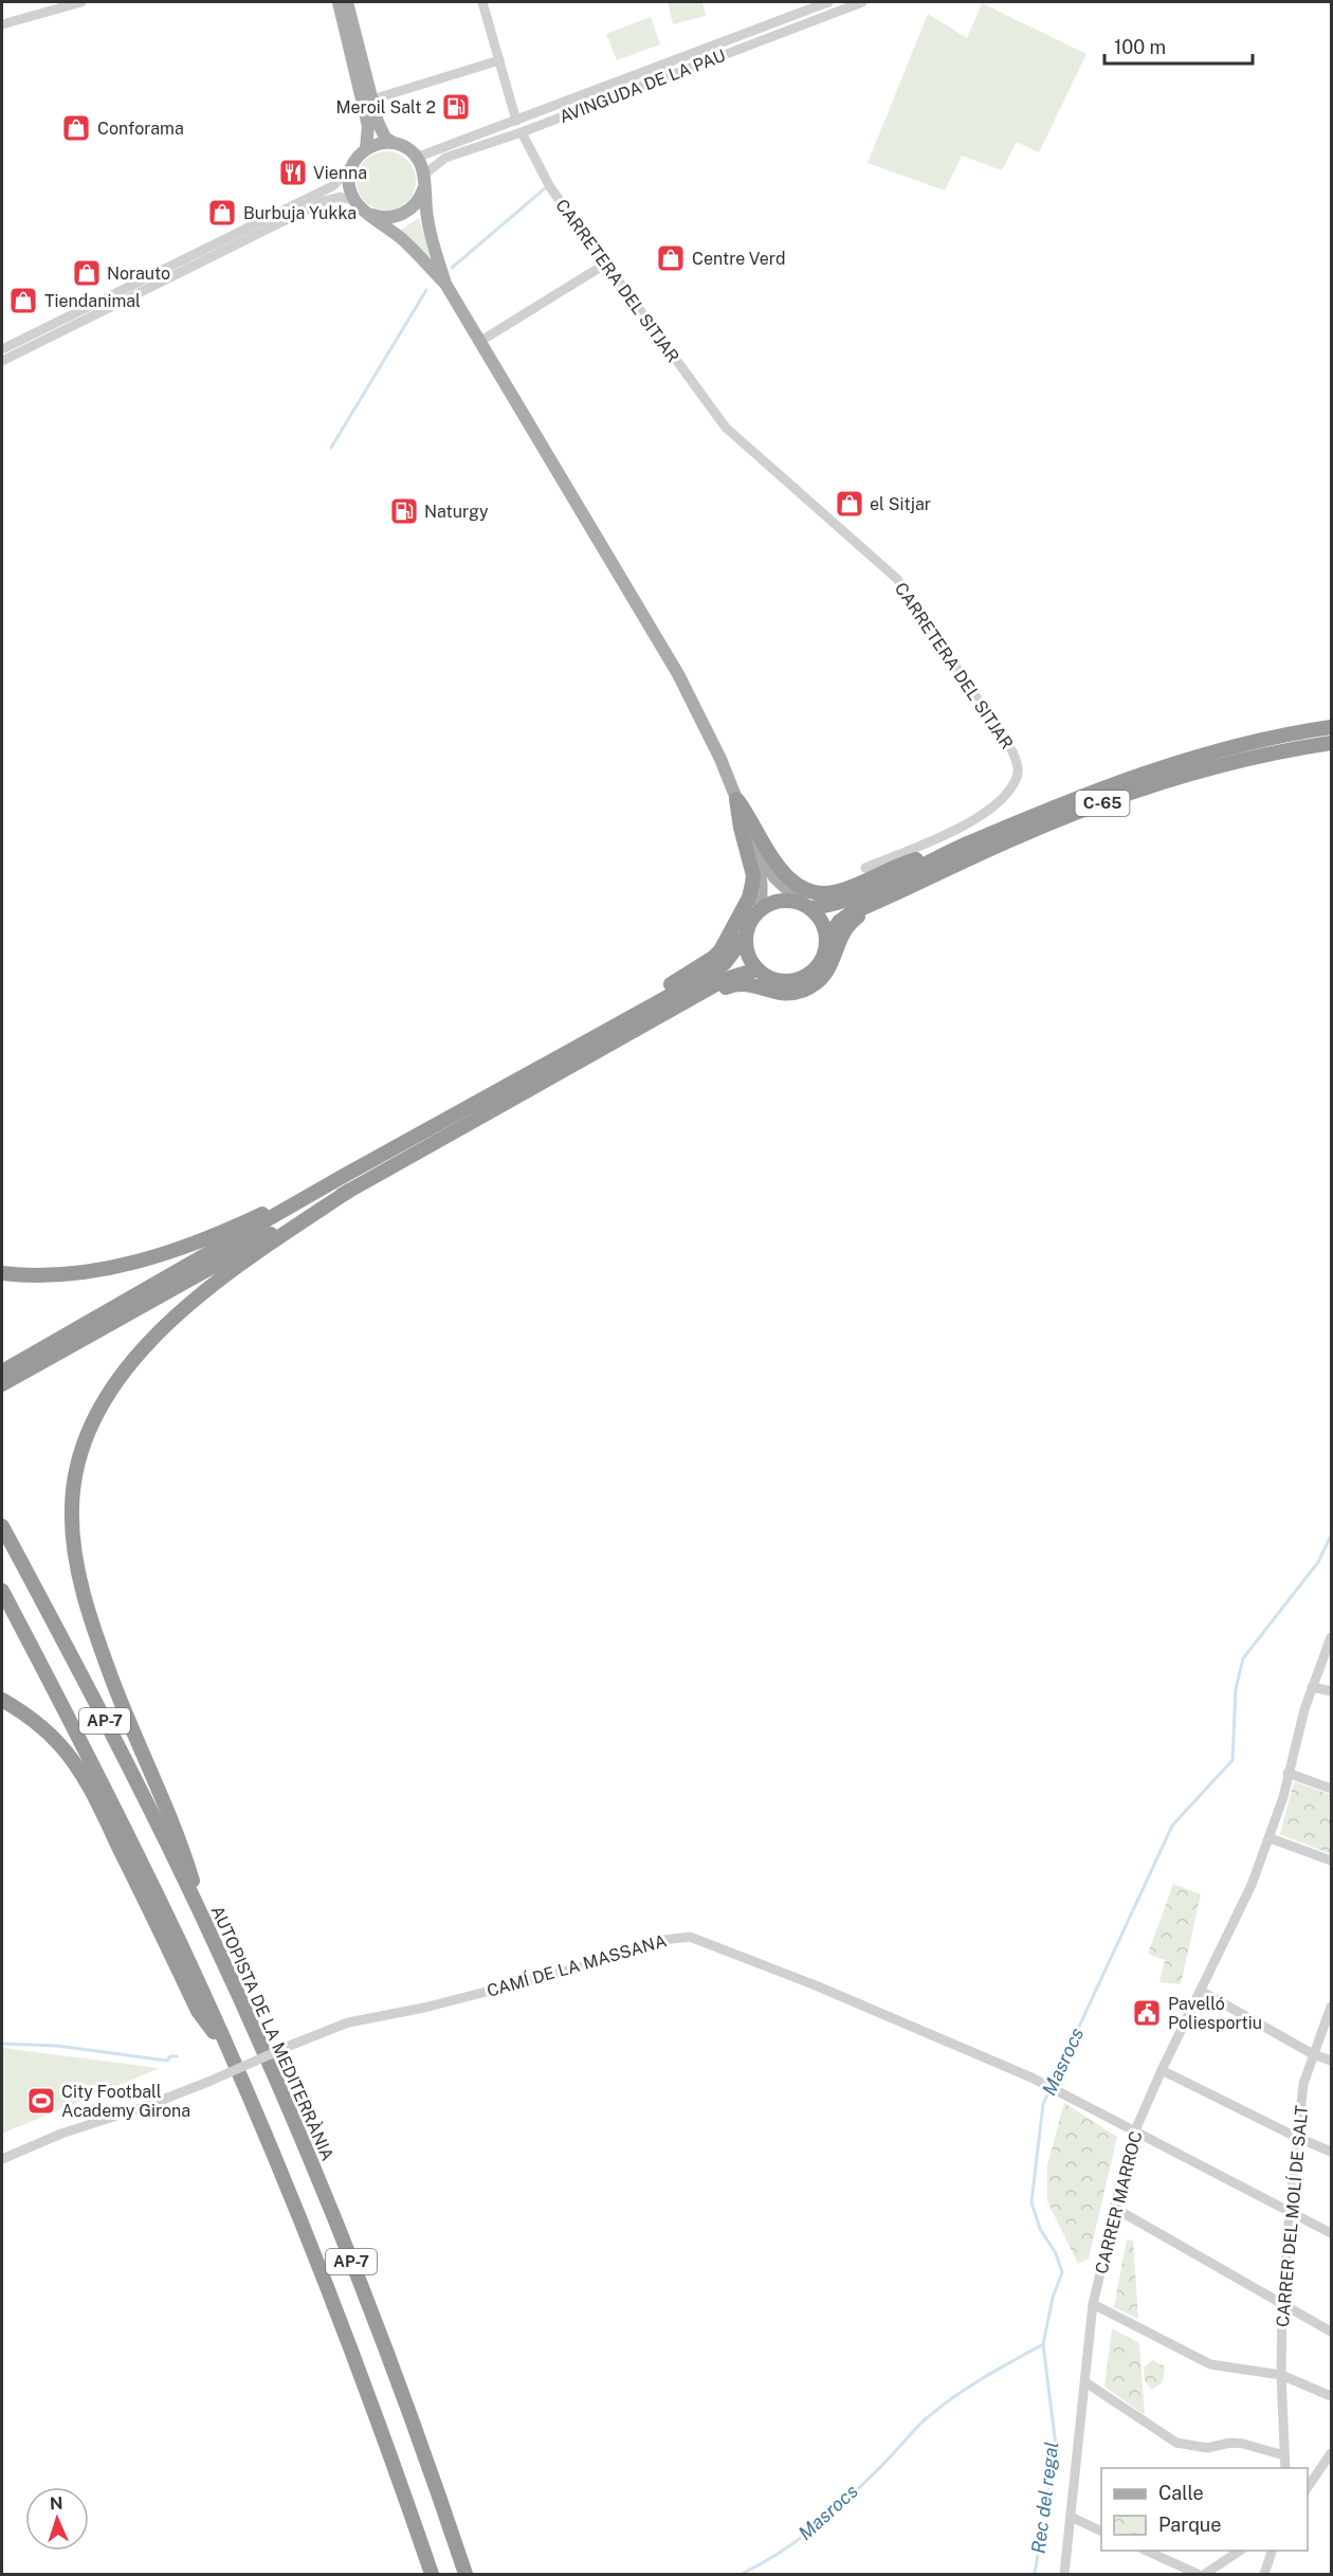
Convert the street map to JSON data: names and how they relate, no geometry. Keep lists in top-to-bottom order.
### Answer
{
  "streets": {
    "highway": ["C-65", "AP-7", "AUTOPISTA DE LA MEDITERRÀNIA"],
    "street": [
      "AVINGUDA DE LA PAU",
      "CARRETERA DEL SITJAR",
      "CAMÍ DE LA MASSANA",
      "CARRER MARROC",
      "CARRER DEL MOLÍ DE SALT"
    ]
  },
  "crossings": [
    ["AVINGUDA DE LA PAU", "CARRETERA DEL SITJAR"],
    ["CAMÍ DE LA MASSANA", "CARRER MARROC"],
    ["CAMÍ DE LA MASSANA", "CARRER DEL MOLÍ DE SALT"]
  ],
  "water": ["Masrocs", "Rec del regal"],
  "places": {
    "fuel station": ["Meroil Salt 2", "Naturgy"],
    "shop": [
      "Conforama",
      "Burbuja Yukka",
      "Centre Verd",
      "Norauto",
      "Tiendanimal",
      "el Sitjar"
    ],
    "restaurant": ["Vienna"],
    "public building": ["Pavelló Poliesportiu"],
    "sports": ["City Football Academy Girona"]
  },
  "legend": ["Calle", "Parque"],
  "scale_bar": "100 m",
  "north": "top"
}
